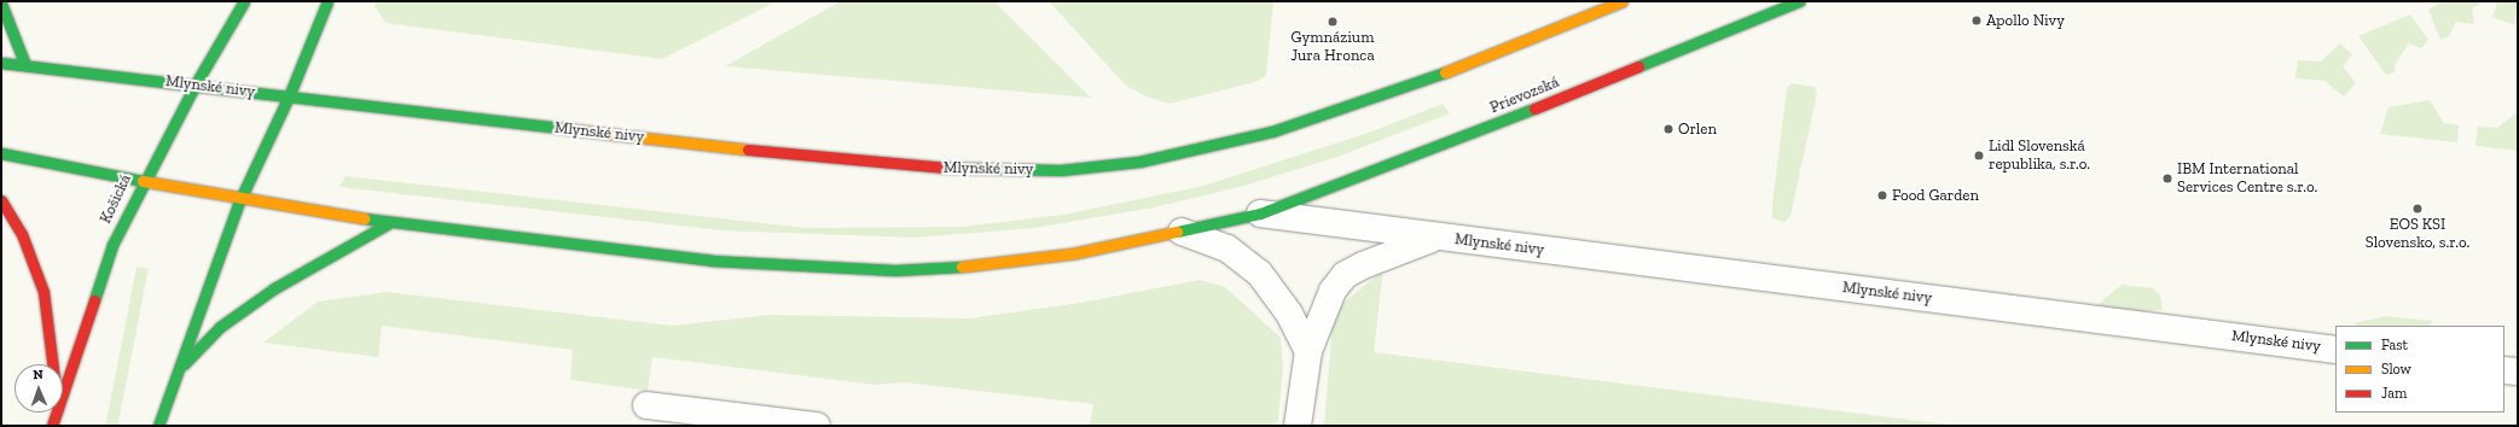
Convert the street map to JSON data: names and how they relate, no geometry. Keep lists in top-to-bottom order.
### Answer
{
  "streets": {
    "main road": ["Mlynské nivy", "Prievozská", "Košická"]
  },
  "crossings": [
    ["Mlynské nivy", "Prievozská"],
    ["Mlynské nivy", "Košická"]
  ],
  "places": [
    "Apollo Nivy",
    "Gymnázium Jura Hronca",
    "Orlen",
    "Lidl Slovenská republika, s.r.o.",
    "IBM International Services Centre s.r.o.",
    "Food Garden",
    "EOS KSI Slovensko, s.r.o."
  ],
  "legend": ["Fast", "Slow", "Jam"],
  "north": "top"
}
